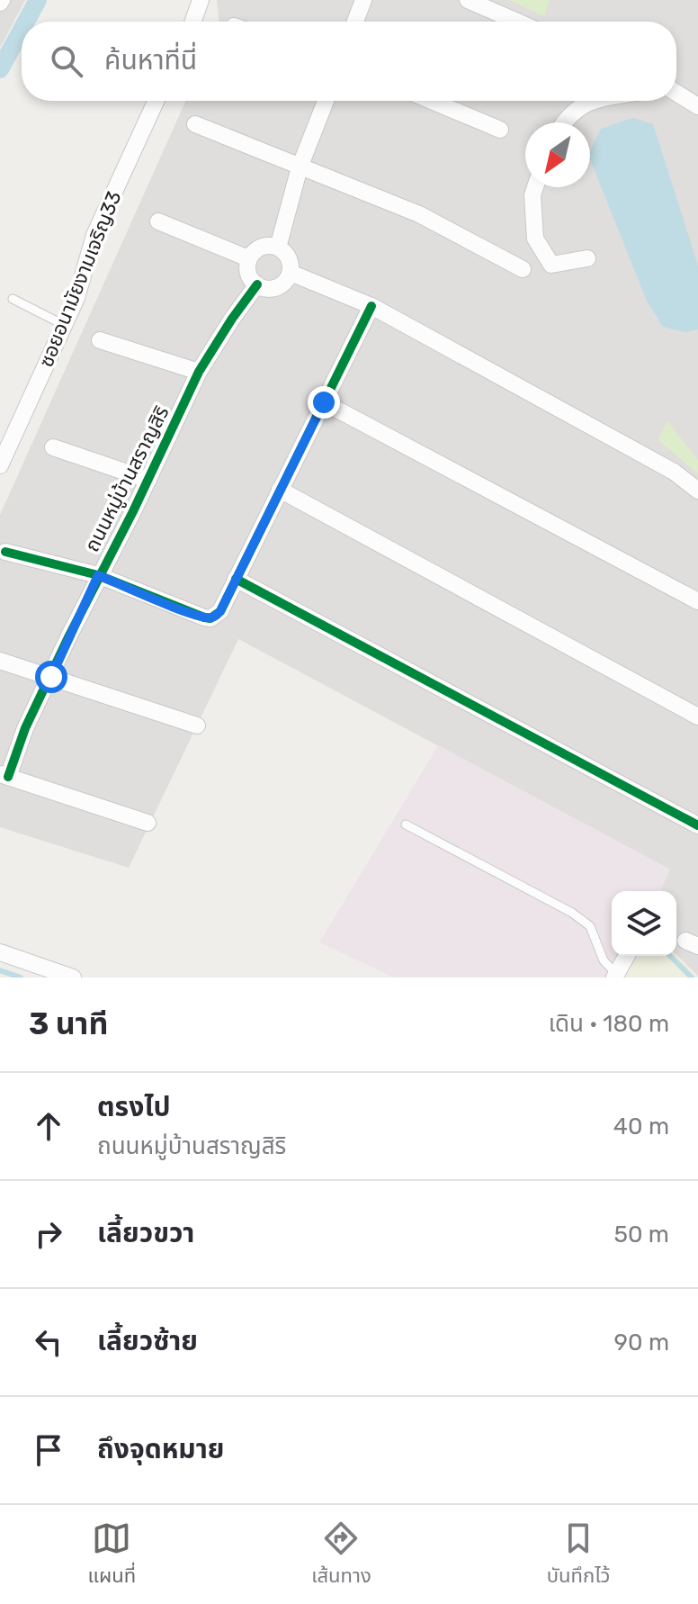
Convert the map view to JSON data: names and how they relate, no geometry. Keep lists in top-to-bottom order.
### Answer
{
  "streets": {
    "street": ["ซอยอนามัยงามเจริญ33", "ถนนหมู่บ้านสราญสิริ"]
  },
  "north": "bottom left",
  "page": {
    "search": "ค้นหาที่นี่",
    "heading": ["3 นาที", "เดิน · 180 m"],
    "list": [
      ["ตรงไป", "ถนนหมู่บ้านสราญสิริ", "40 m"],
      ["เลี้ยวขวา", "50 m"],
      ["เลี้ยวซ้าย", "90 m"],
      "ถึงจุดหมาย"
    ],
    "nav": ["แผนที่", "เส้นทาง", "บันทึกไว้"]
  }
}
